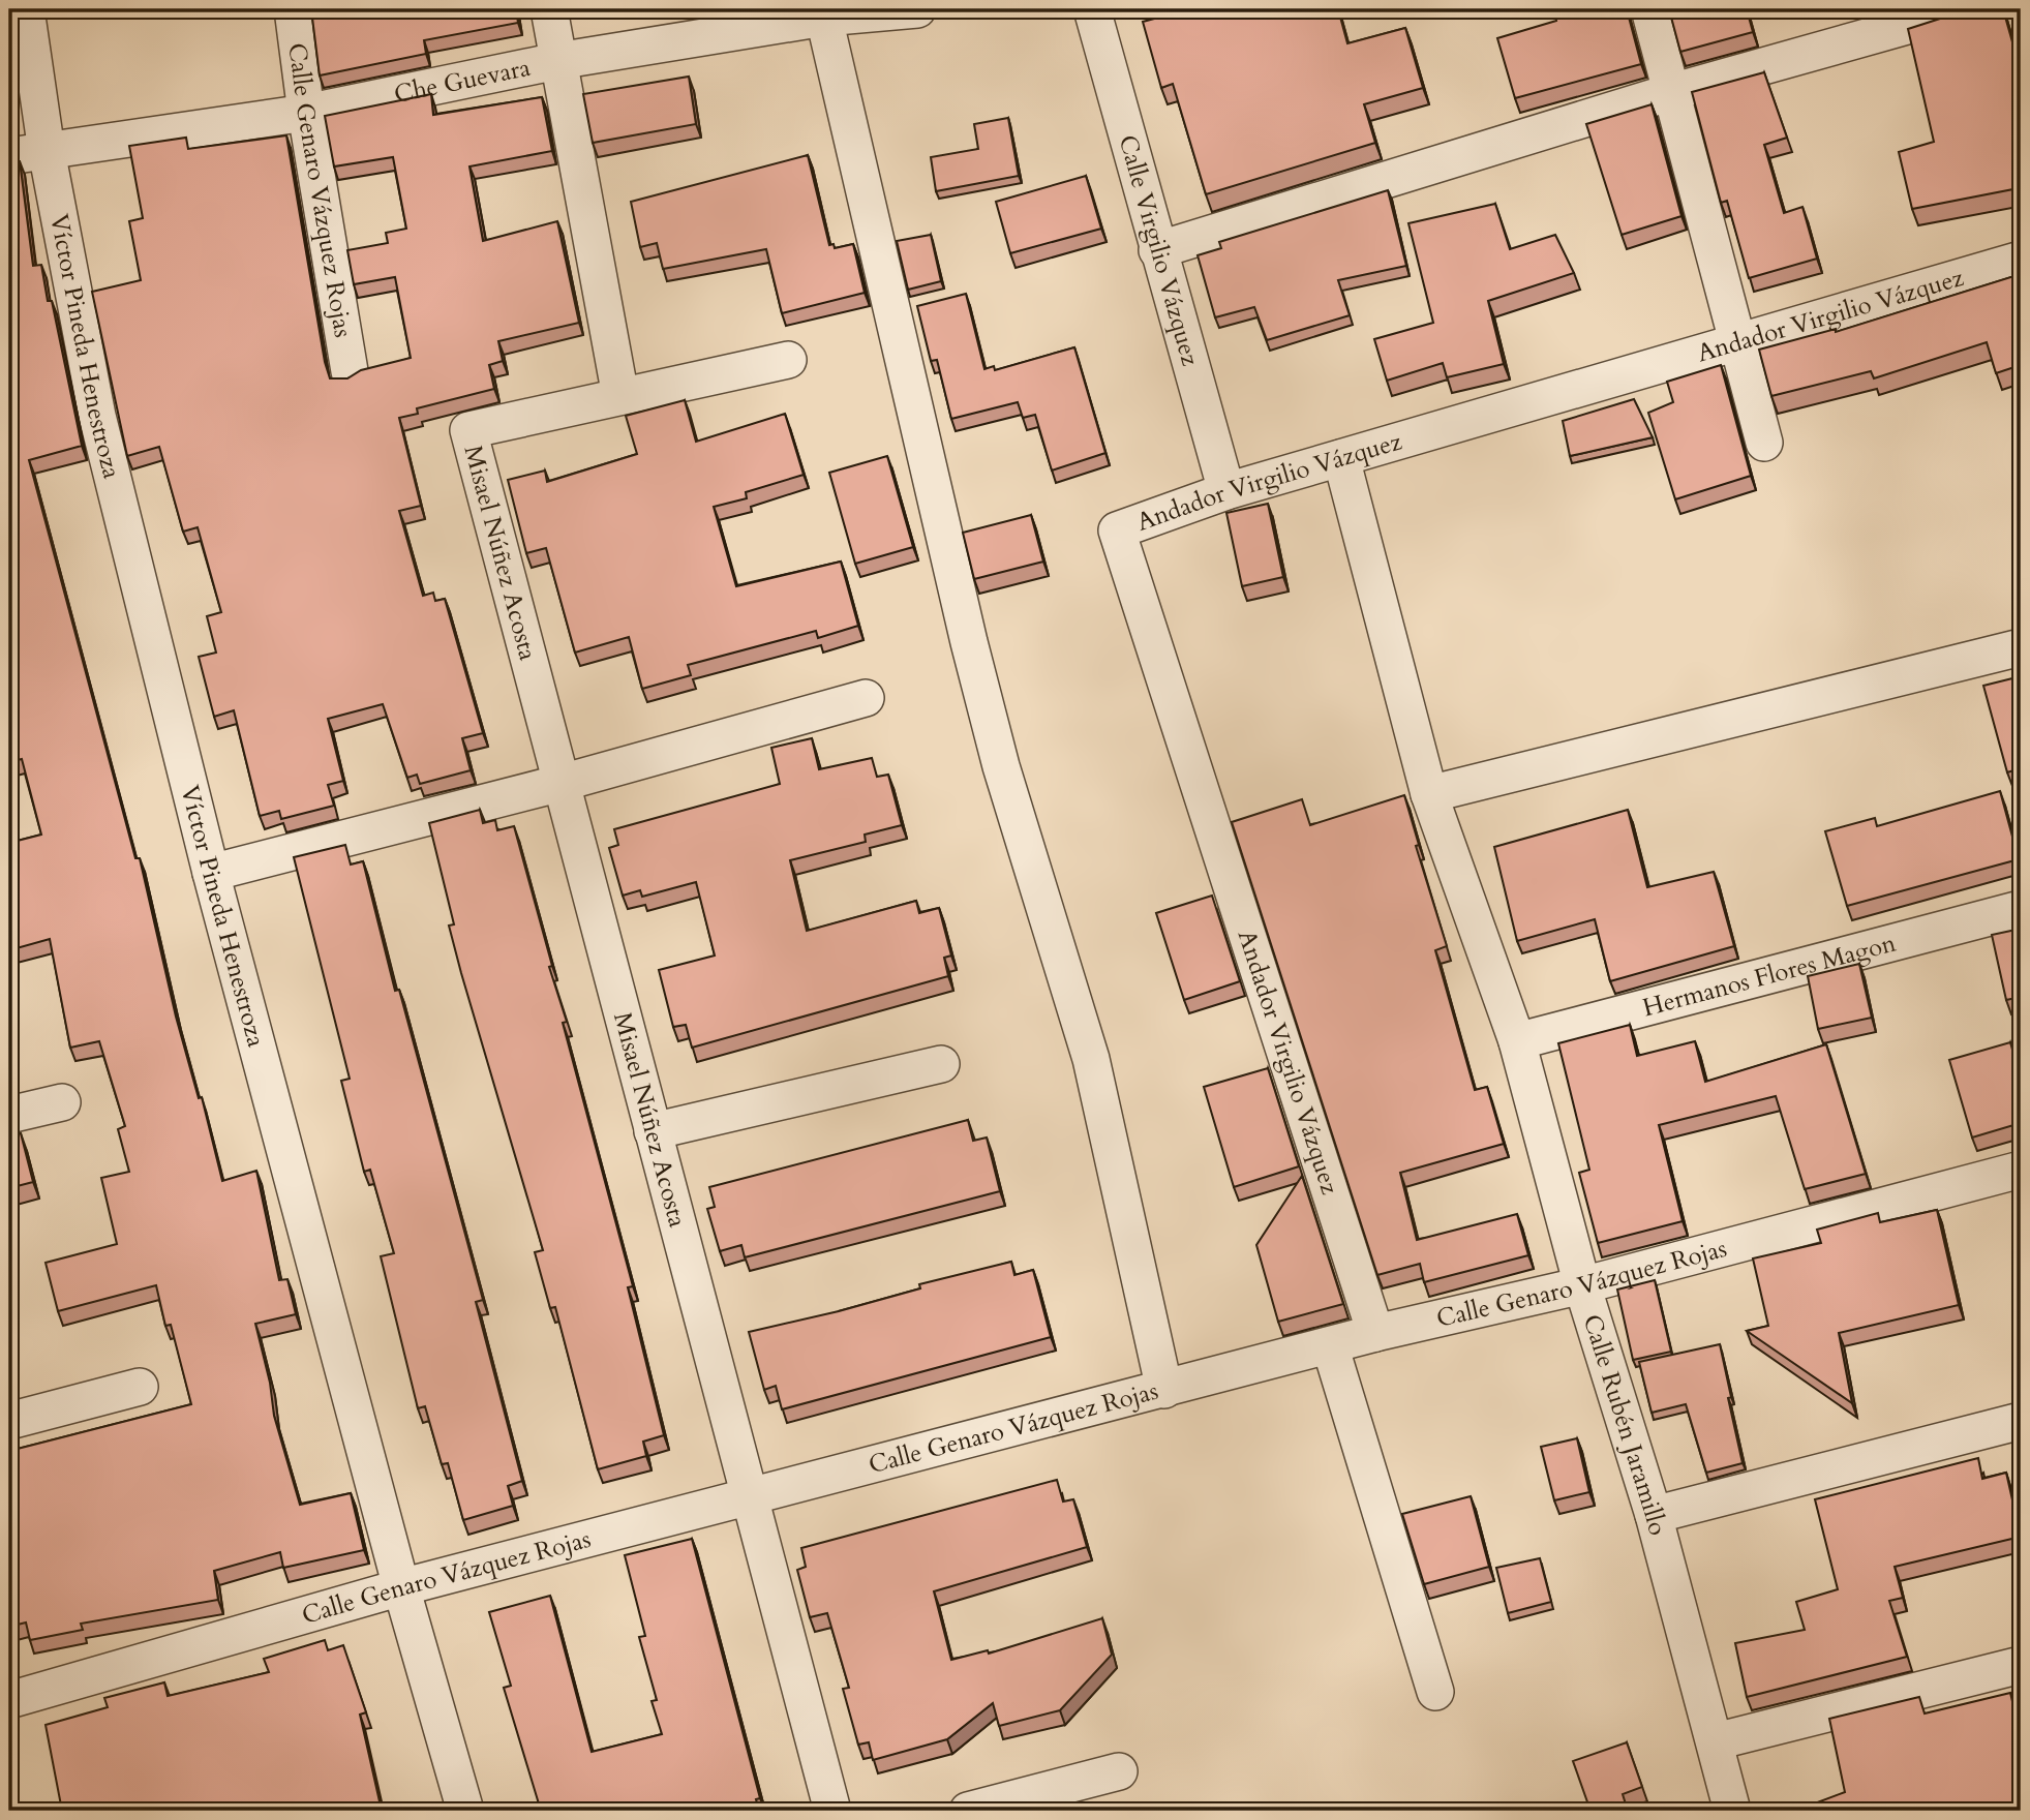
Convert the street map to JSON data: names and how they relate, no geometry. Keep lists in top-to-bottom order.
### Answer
{
  "streets": {
    "street": [
      "Che Guevara",
      "Calle Genaro Vázquez Rojas",
      "Calle Virgilio Vázquez",
      "Andador Virgilio Vázquez",
      "Víctor Pineda Henestroza",
      "Misael Núñez Acosta",
      "Hermanos Flores Magon",
      "Calle Rubén Jaramillo"
    ]
  },
  "crossings": [
    ["Che Guevara", "Calle Genaro Vázquez Rojas"],
    ["Che Guevara", "Víctor Pineda Henestroza"],
    ["Calle Genaro Vázquez Rojas", "Andador Virgilio Vázquez"],
    ["Calle Genaro Vázquez Rojas", "Víctor Pineda Henestroza"],
    ["Calle Genaro Vázquez Rojas", "Misael Núñez Acosta"],
    ["Calle Genaro Vázquez Rojas", "Calle Rubén Jaramillo"],
    ["Calle Virgilio Vázquez", "Andador Virgilio Vázquez"],
    ["Andador Virgilio Vázquez", "Calle Rubén Jaramillo"],
    ["Hermanos Flores Magon", "Calle Rubén Jaramillo"]
  ]
}
